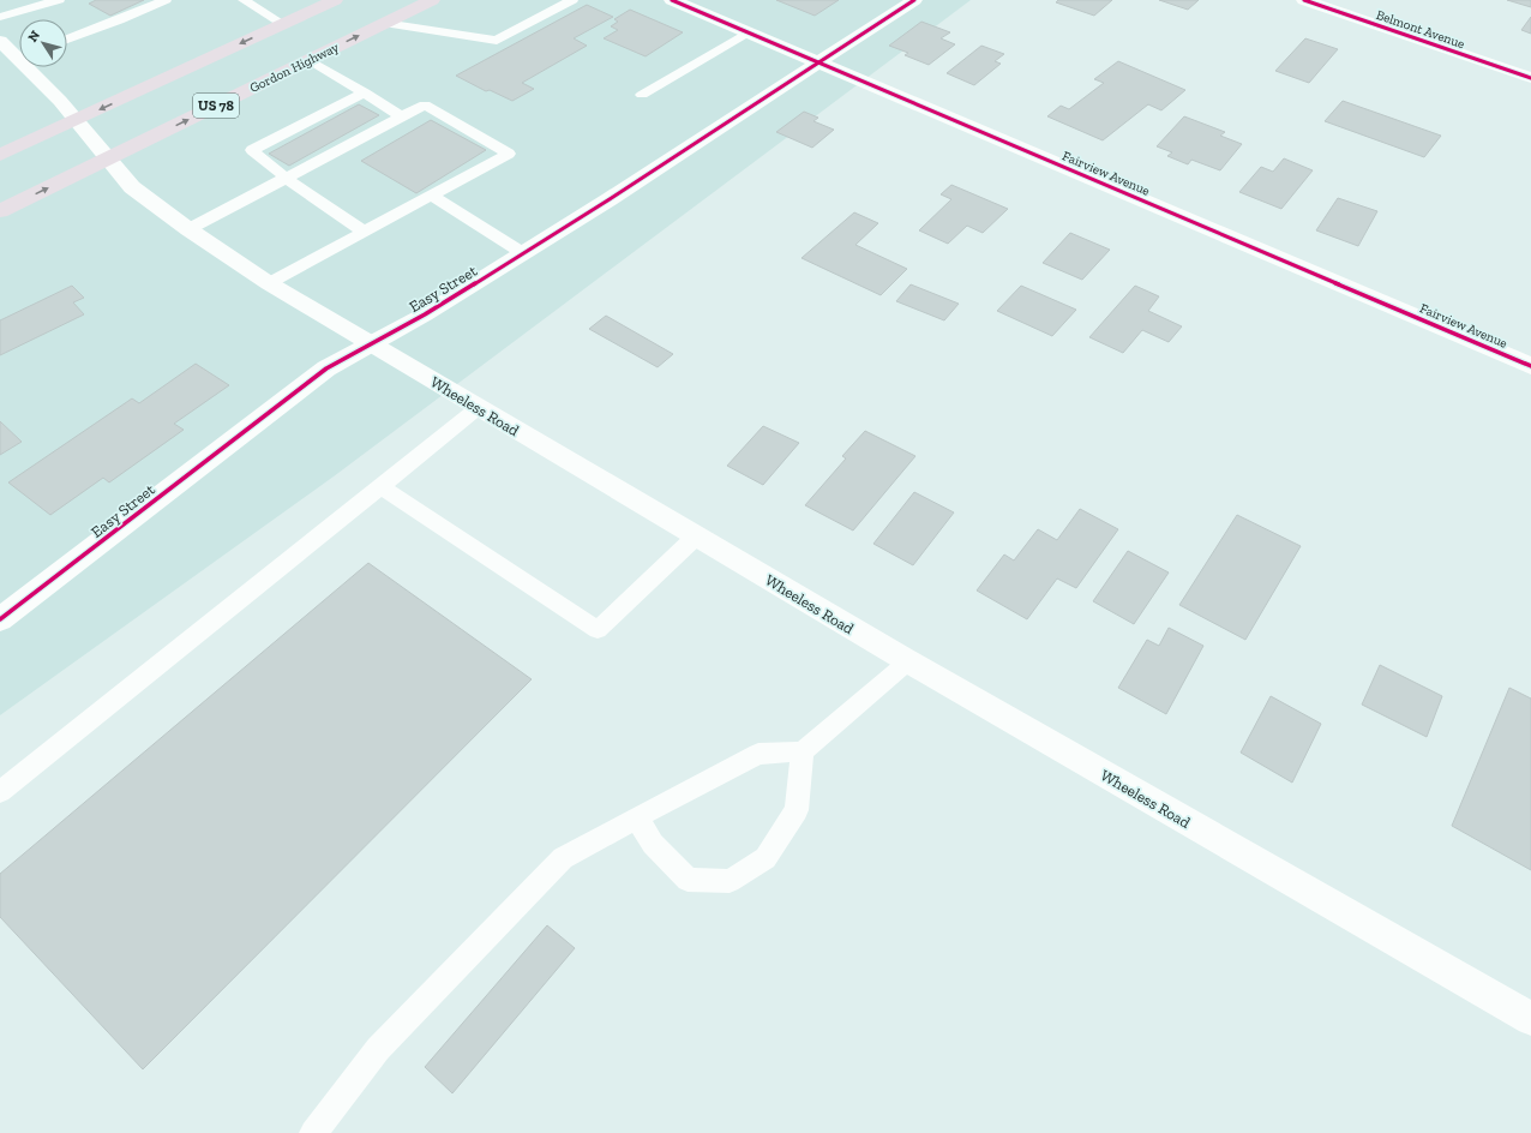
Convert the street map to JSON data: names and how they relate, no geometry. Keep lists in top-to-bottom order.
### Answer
{
  "streets": {
    "highway": ["Gordon Highway", "US 78"],
    "street": [
      "Belmont Avenue",
      "Fairview Avenue",
      "Easy Street",
      "Wheeless Road"
    ]
  },
  "crossings": [
    ["Gordon Highway", "Wheeless Road"],
    ["Fairview Avenue", "Easy Street"],
    ["Easy Street", "Wheeless Road"]
  ],
  "north": "top left"
}
